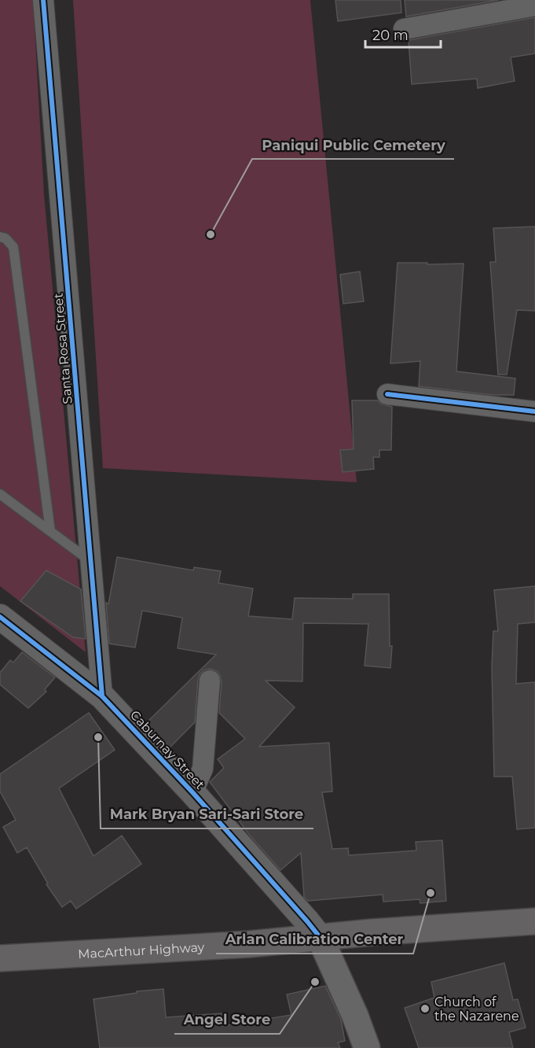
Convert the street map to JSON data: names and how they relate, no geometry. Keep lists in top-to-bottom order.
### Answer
{
  "streets": {
    "highway": ["MacArthur Highway"],
    "street": ["Santa Rosa Street", "Caburnay Street"]
  },
  "crossings": [
    ["Santa Rosa Street", "Caburnay Street"],
    ["Caburnay Street", "MacArthur Highway"]
  ],
  "places": [
    "Paniqui Public Cemetery",
    "Mark Bryan Sari-Sari Store",
    "Arlan Calibration Center",
    "Angel Store",
    "Church of the Nazarene"
  ],
  "scale_bar": "20 m"
}
